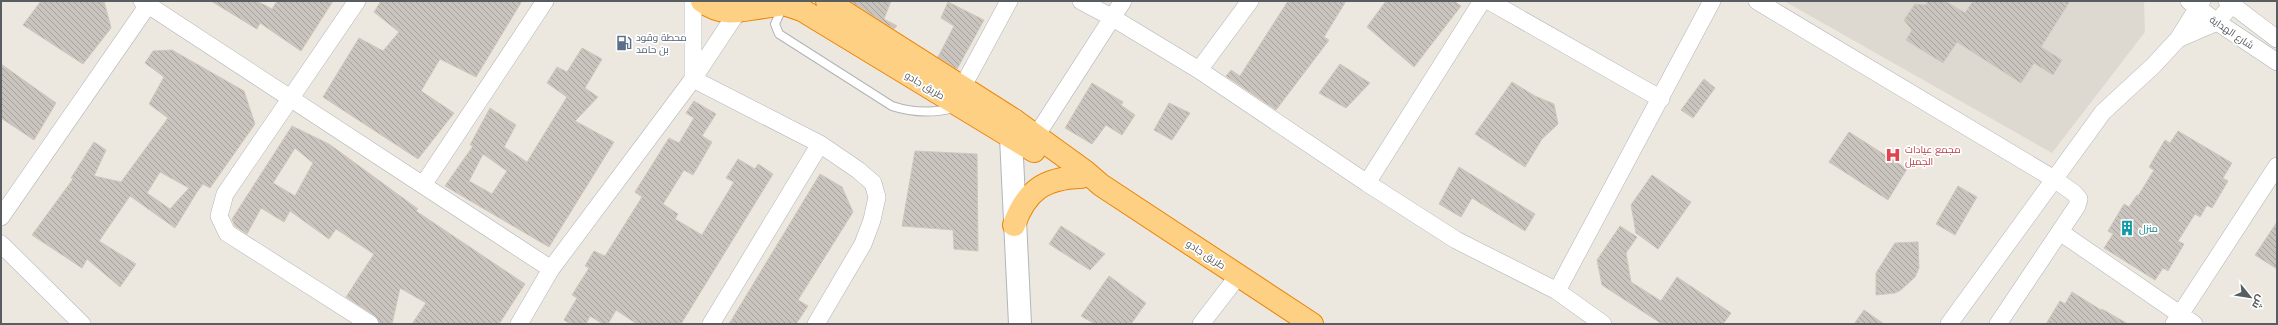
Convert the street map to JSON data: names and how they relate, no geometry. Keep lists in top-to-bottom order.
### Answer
{
  "streets": {
    "highway": ["طريق جادو"],
    "street": ["شارع الهداية"]
  },
  "places": {
    "fuel station": ["محطة وقود بن حامد"],
    "hospital": ["مجمع عيادات الجميل"],
    "building": ["منزل"]
  },
  "north": "bottom right"
}
